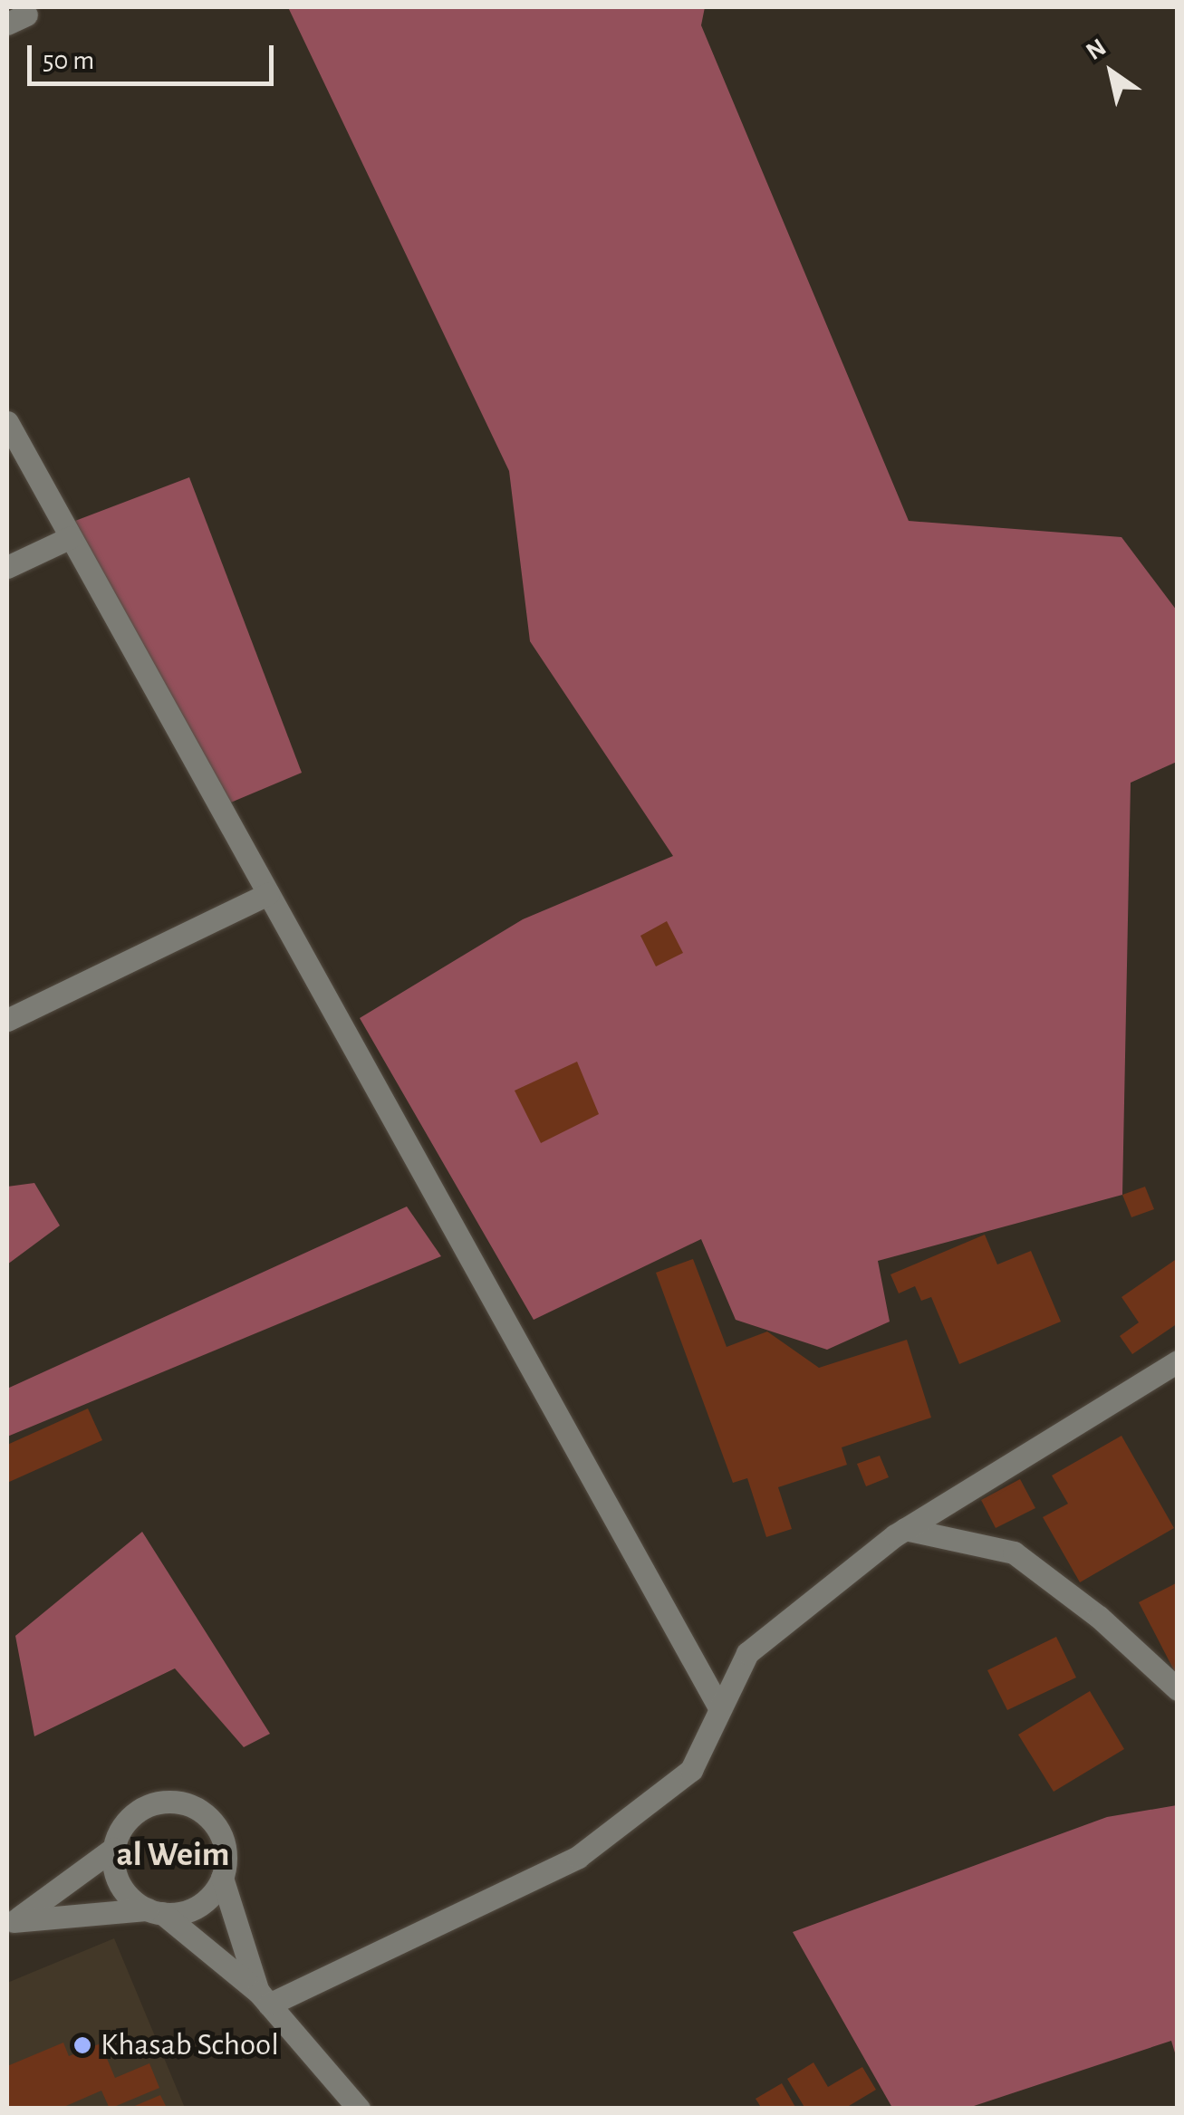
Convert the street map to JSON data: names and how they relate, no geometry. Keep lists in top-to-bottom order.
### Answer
{
  "districts": ["al Weim"],
  "places": ["Khasab School"],
  "scale_bar": "50 m",
  "north": "top left"
}
